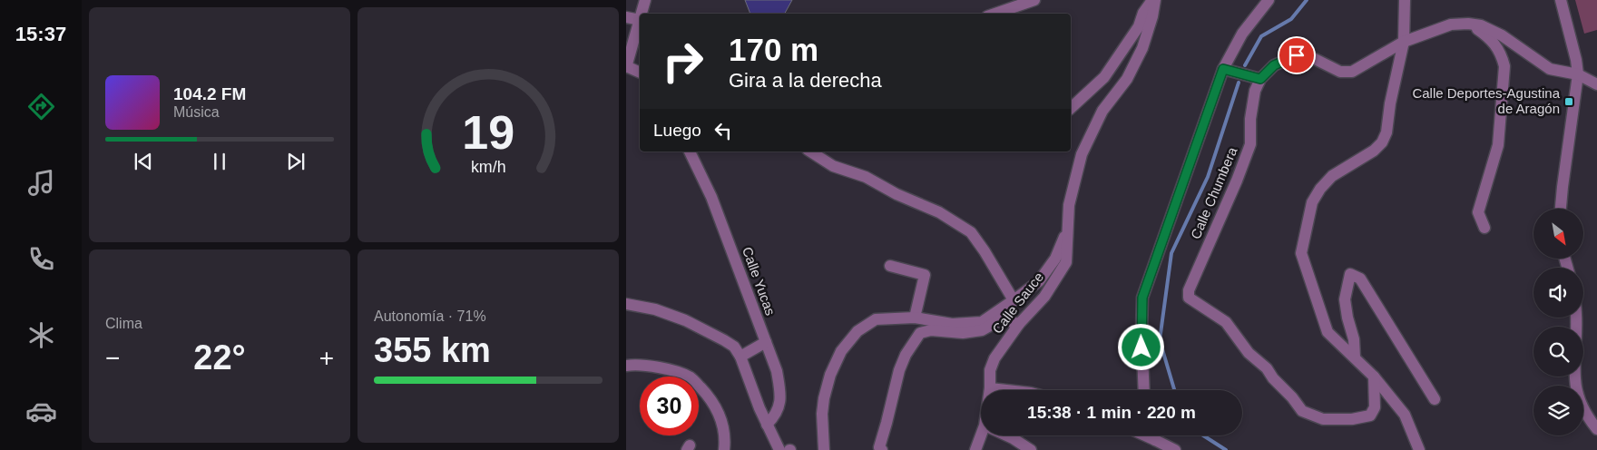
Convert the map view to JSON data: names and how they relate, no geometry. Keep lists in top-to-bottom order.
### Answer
{
  "streets": {
    "street": ["Calle Chumbera", "Calle Yucas", "Calle Sauce"]
  },
  "places": {
    "transit": ["Calle Deportes-Agustina de Aragón"]
  },
  "north": "bottom right",
  "page": {
    "tabs": "15:37",
    "turn": ["170 m", "Gira a la derecha"],
    "song": ["104.2 FM", "Música"],
    "then": "Luego",
    "tile": [
      "Clima",
      ["Autonomía · 71%", "355 km"]
    ],
    "heat": ["−", "22°", "+"],
    "limit": "30",
    "trip": "15:38 · 1 min · 220 m",
    "gauge": ["19", "km/h"]
  }
}
